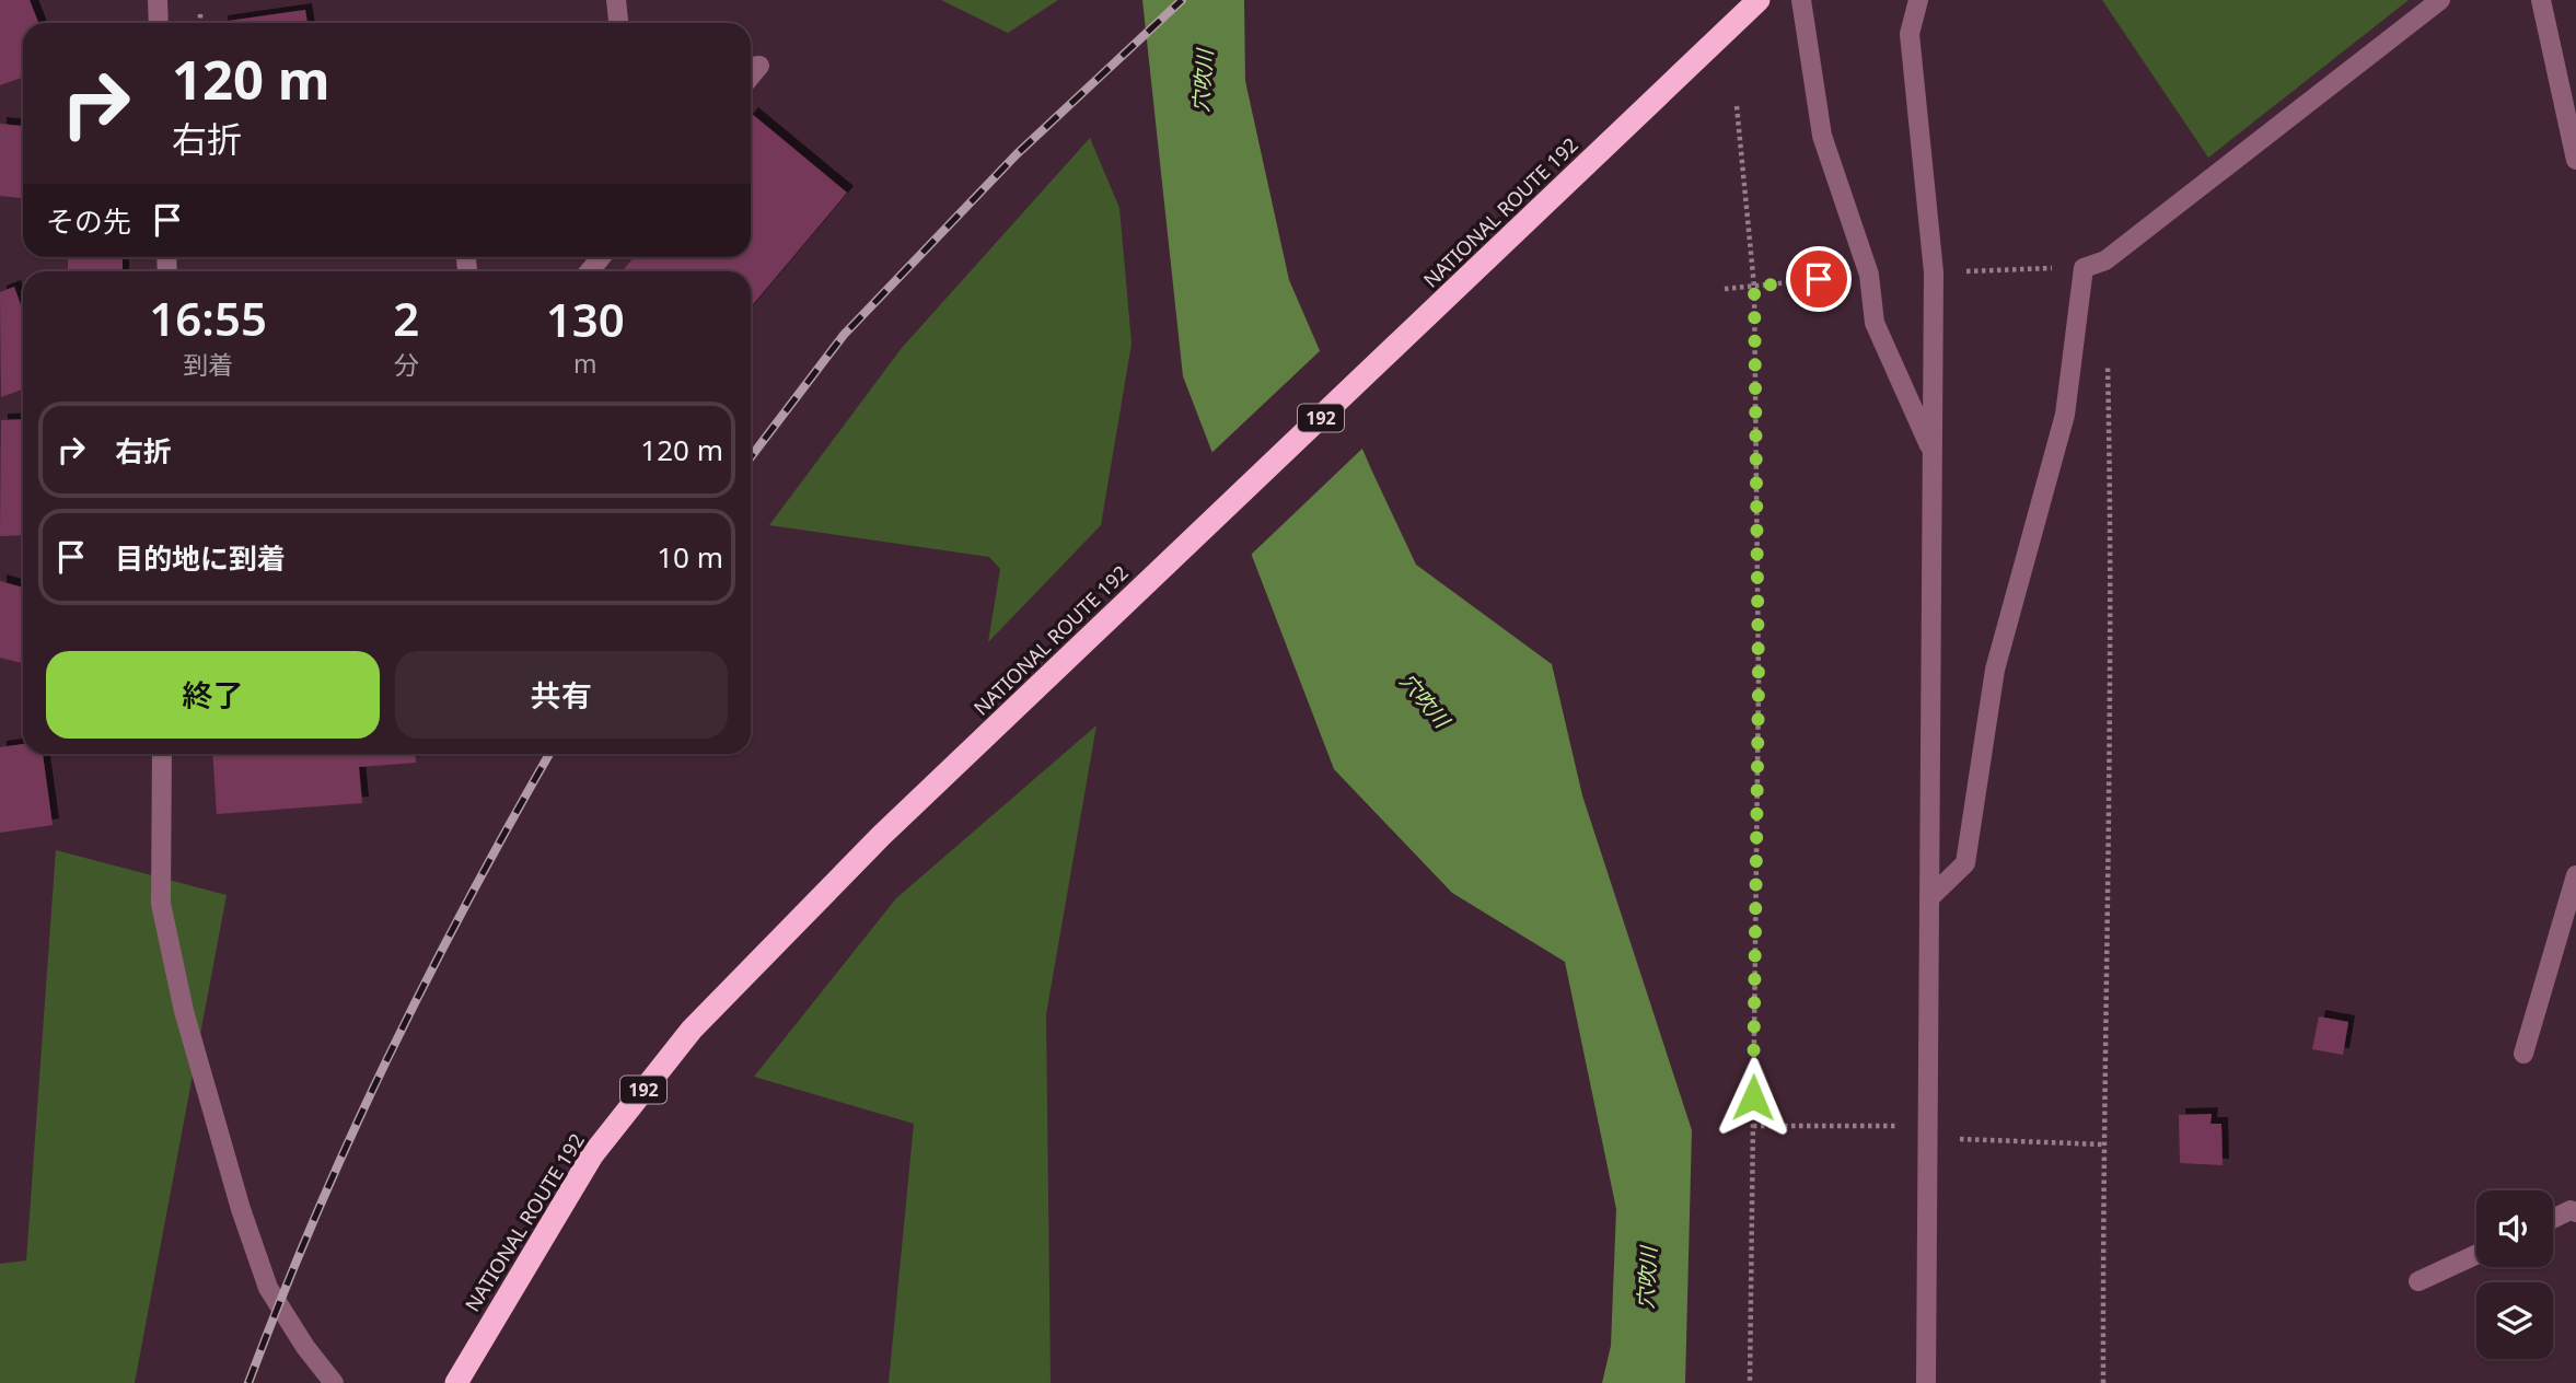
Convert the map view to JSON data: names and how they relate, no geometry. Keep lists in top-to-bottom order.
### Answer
{
  "streets": {
    "highway": ["NATIONAL ROUTE 192", "192"]
  },
  "water": ["穴吹川"],
  "page": {
    "turn": ["120 m", "右折"],
    "then": "その先",
    "eta": [
      "16:55",
      "到着",
      "2",
      "分",
      "130",
      "m"
    ],
    "list": [
      {
        "name": "右折",
        "value": "120 m"
      },
      {
        "name": "目的地に到着",
        "value": "10 m"
      }
    ],
    "buttons": ["終了", "共有"]
  }
}
